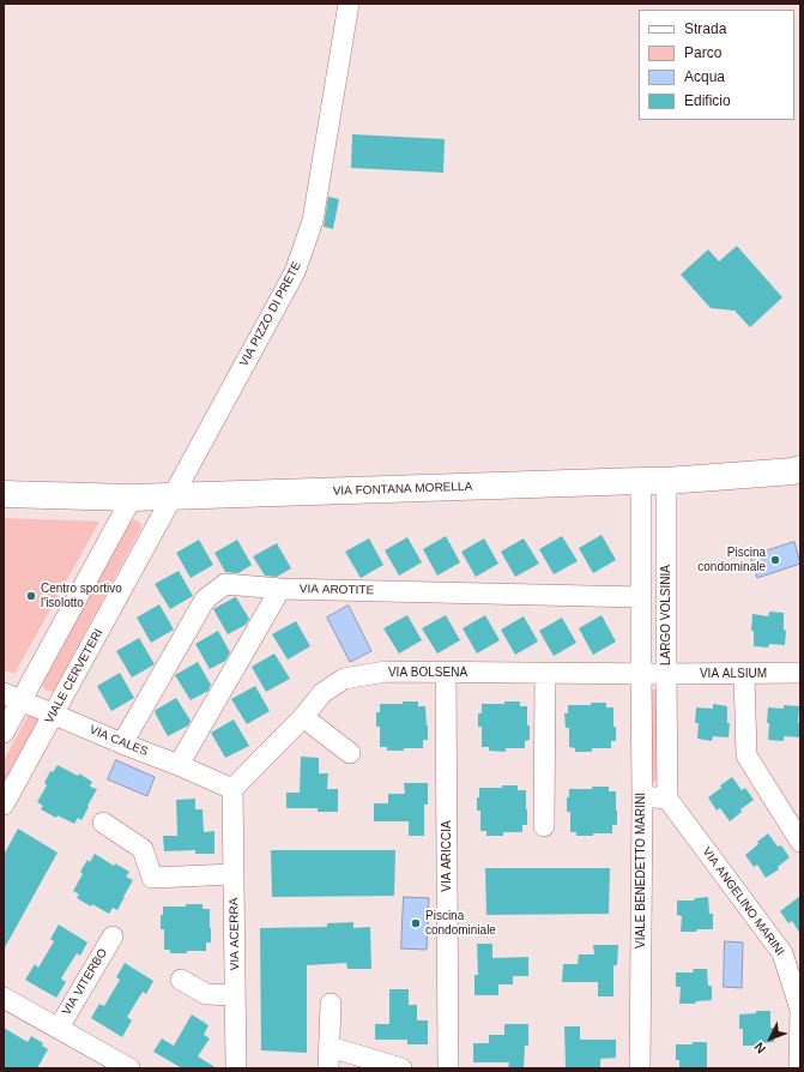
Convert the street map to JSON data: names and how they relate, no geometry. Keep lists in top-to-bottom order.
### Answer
{
  "streets": {
    "street": [
      "VIA PIZZO DI PRETE",
      "VIA FONTANA MORELLA",
      "VIA AROTITE",
      "LARGO VOLSINIA",
      "VIA BOLSENA",
      "VIA ALSIUM",
      "VIALE CERVETERI",
      "VIA CALES",
      "VIA ARICCIA",
      "VIALE BENEDETTO MARINI",
      "VIA ANGELINO MARINI",
      "VIA ACERRA",
      "VIA VITERBO"
    ]
  },
  "crossings": [
    ["VIA PIZZO DI PRETE", "VIA FONTANA MORELLA"],
    ["VIA PIZZO DI PRETE", "VIALE CERVETERI"],
    ["VIA FONTANA MORELLA", "LARGO VOLSINIA"],
    ["VIA FONTANA MORELLA", "VIALE CERVETERI"],
    ["VIA AROTITE", "LARGO VOLSINIA"],
    ["VIA AROTITE", "VIA CALES"],
    ["LARGO VOLSINIA", "VIA BOLSENA"],
    ["LARGO VOLSINIA", "VIA ALSIUM"],
    ["LARGO VOLSINIA", "VIALE BENEDETTO MARINI"],
    ["VIA BOLSENA", "VIA CALES"],
    ["VIA BOLSENA", "VIA ARICCIA"],
    ["VIA BOLSENA", "VIALE BENEDETTO MARINI"],
    ["VIA BOLSENA", "VIA ACERRA"],
    ["VIALE CERVETERI", "VIA CALES"],
    ["VIA CALES", "VIA ACERRA"]
  ],
  "places": ["Piscina condominale", "Centro sportivo l'isolotto", "Piscina condominiale"],
  "legend": [
    "Strada",
    "Parco",
    "Acqua",
    "Edificio"
  ],
  "north": "bottom left"
}
